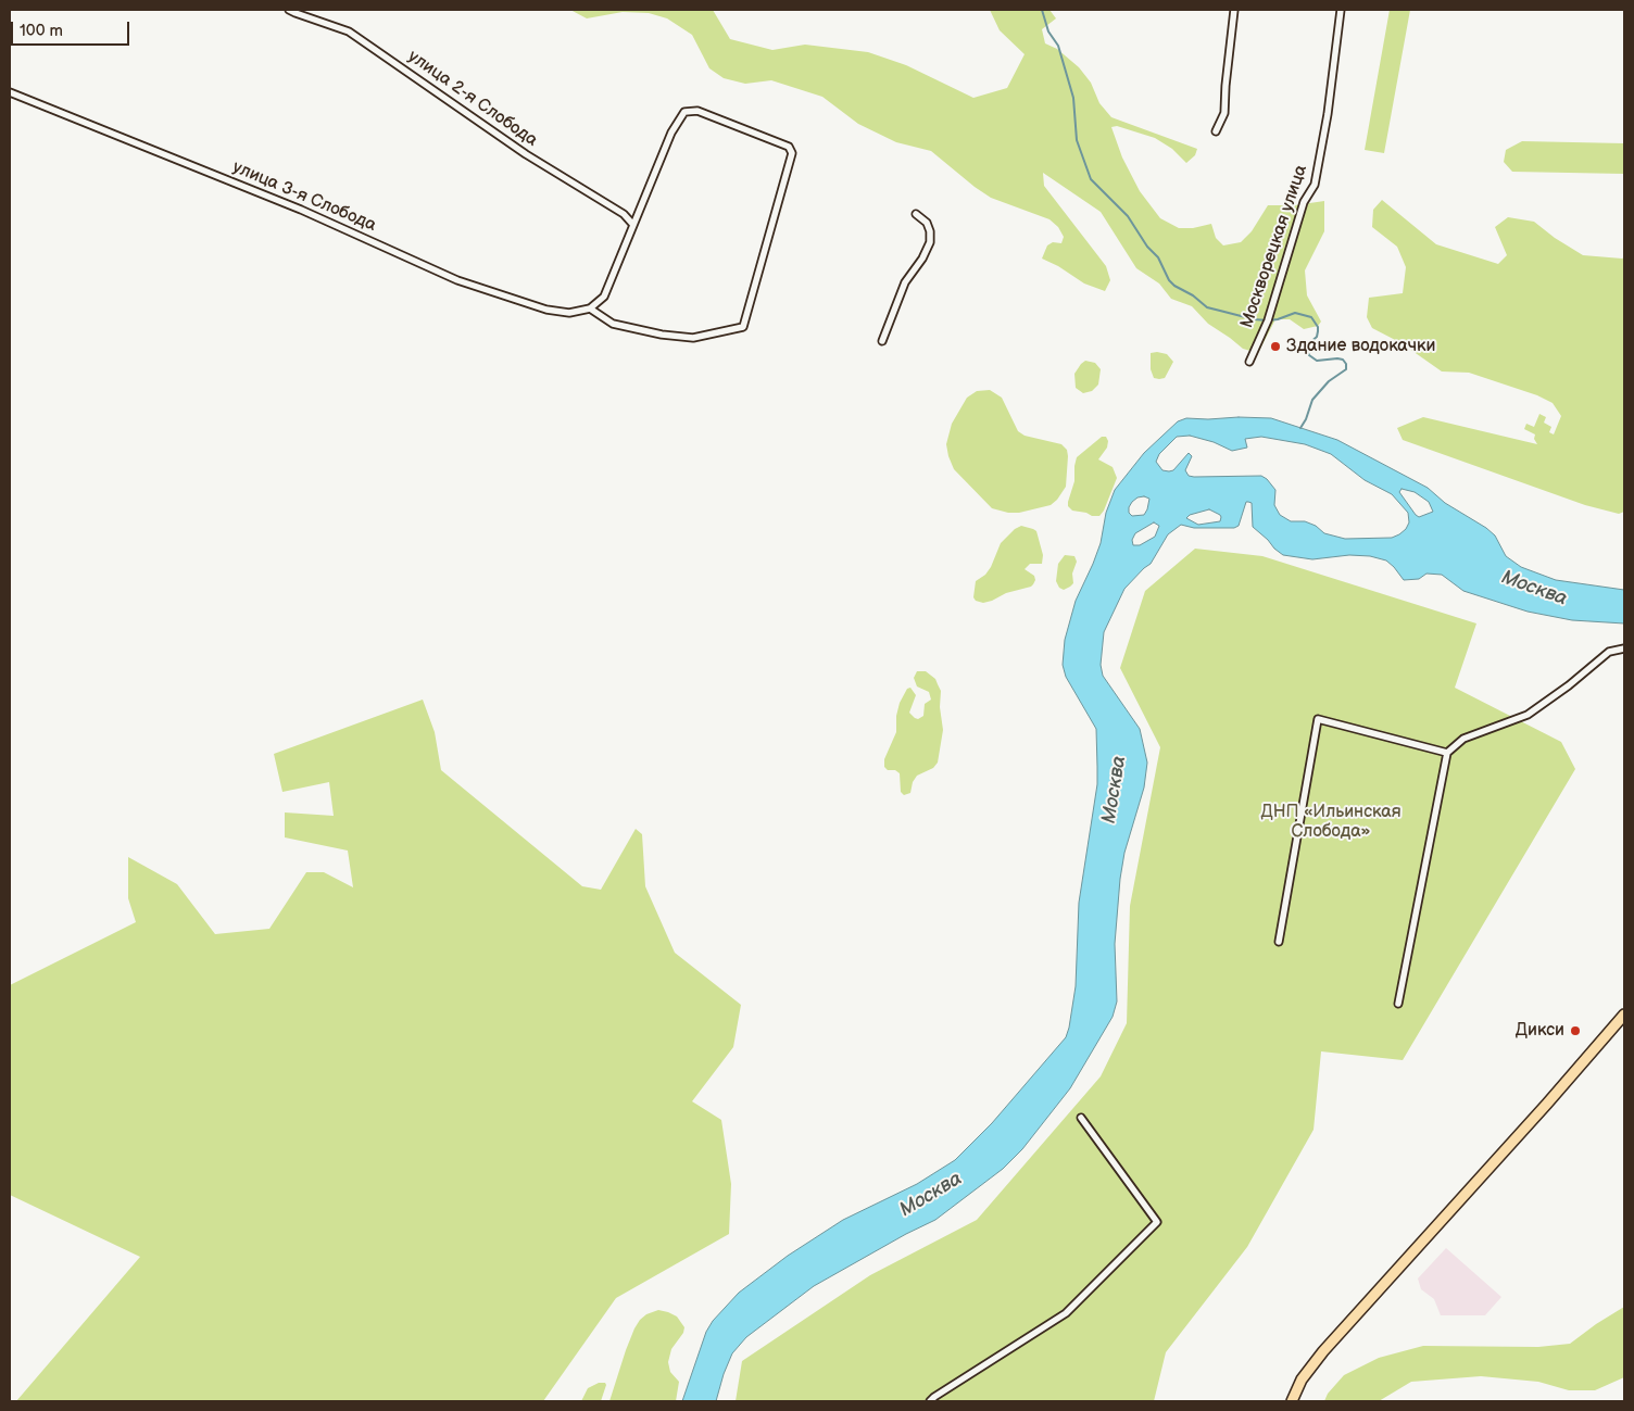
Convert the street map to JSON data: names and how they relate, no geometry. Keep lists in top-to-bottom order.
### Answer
{
  "streets": {
    "street": ["улица 2-я Слобода", "улица 3-я Слобода", "Москворецкая улица"]
  },
  "water": ["Москва"],
  "parks": ["ДНП «Ильинская Слобода»"],
  "places": ["Здание водокачки", "Дикси"],
  "scale_bar": "100 m"
}
